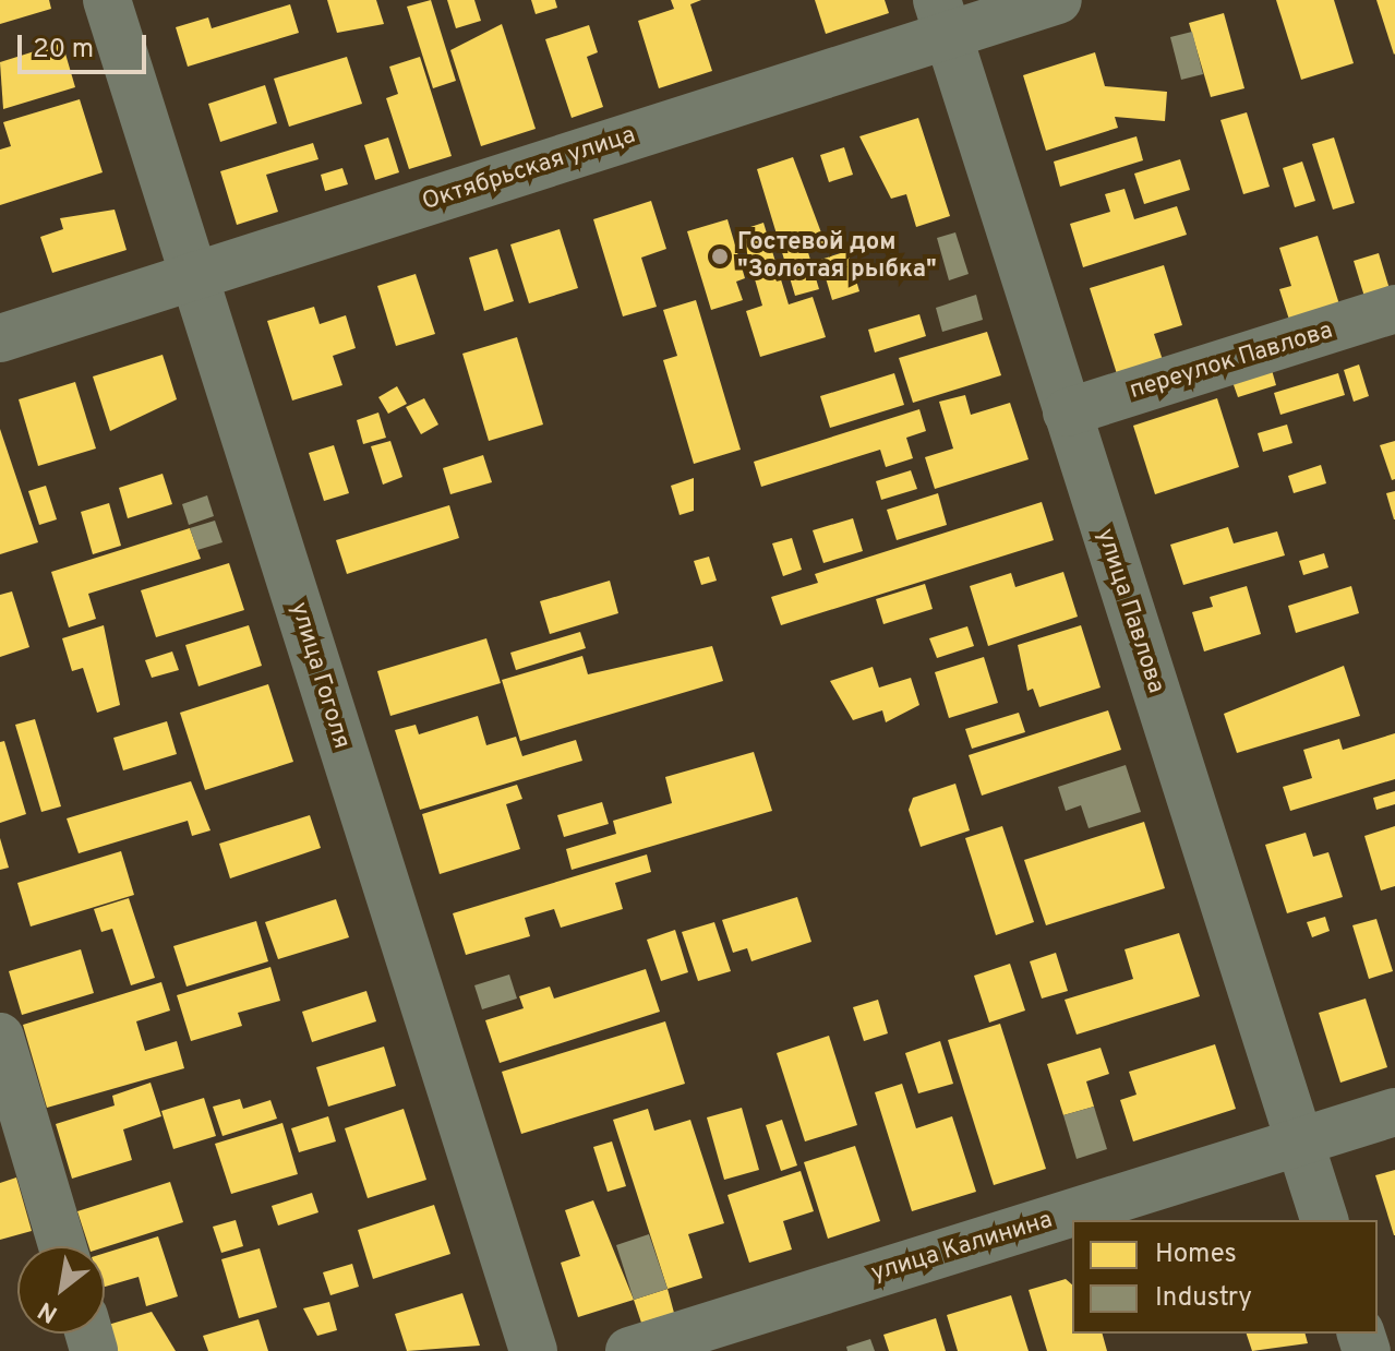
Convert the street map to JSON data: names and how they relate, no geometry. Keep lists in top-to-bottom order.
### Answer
{
  "streets": {
    "street": [
      "Октябрьская улица",
      "переулок Павлова",
      "улица Павлова",
      "улица Гоголя",
      "улица Калинина"
    ]
  },
  "crossings": [
    ["Октябрьская улица", "улица Павлова"],
    ["Октябрьская улица", "улица Гоголя"],
    ["переулок Павлова", "улица Павлова"],
    ["улица Павлова", "улица Калинина"]
  ],
  "places": ["Гостевой дом \"Золотая рыбка\""],
  "legend": ["Homes", "Industry"],
  "scale_bar": "20 m",
  "north": "bottom left"
}
